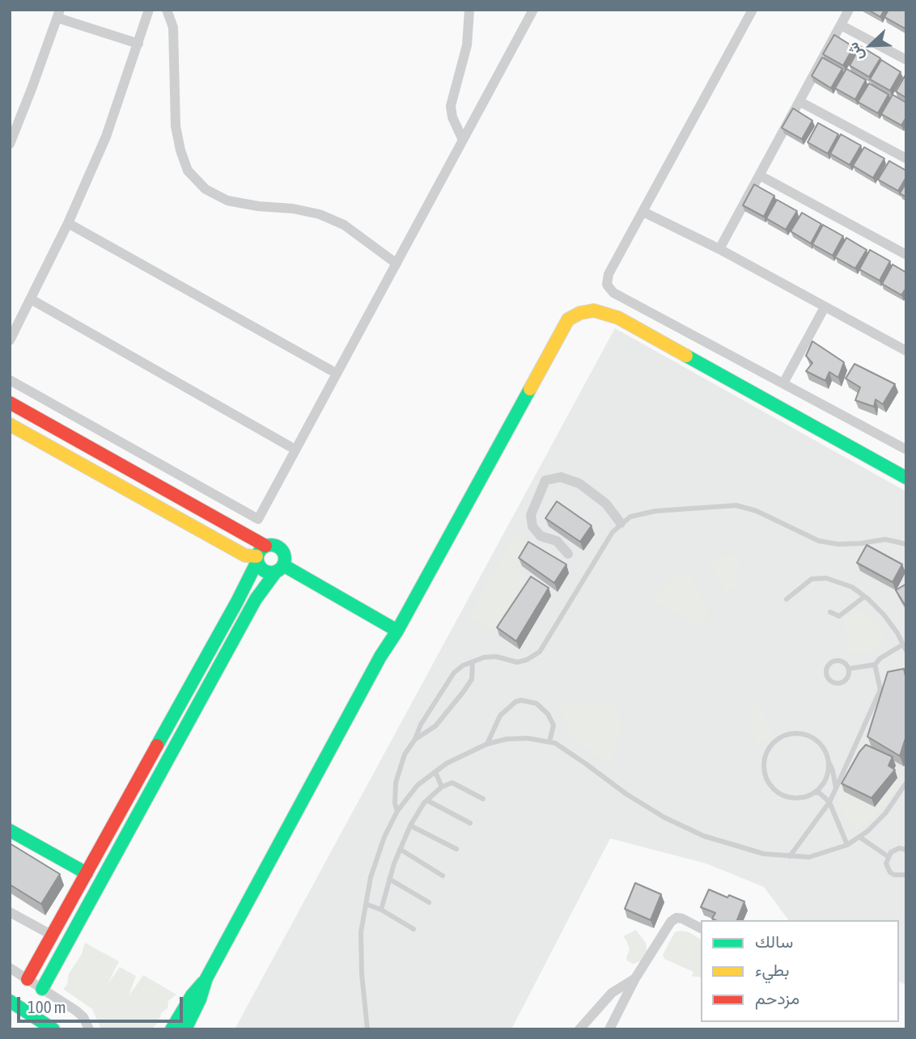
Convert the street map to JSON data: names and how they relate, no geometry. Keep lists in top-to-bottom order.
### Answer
{
  "legend": ["سالك", "بطيء", "مزدحم"],
  "scale_bar": "100 m",
  "north": "bottom left"
}
